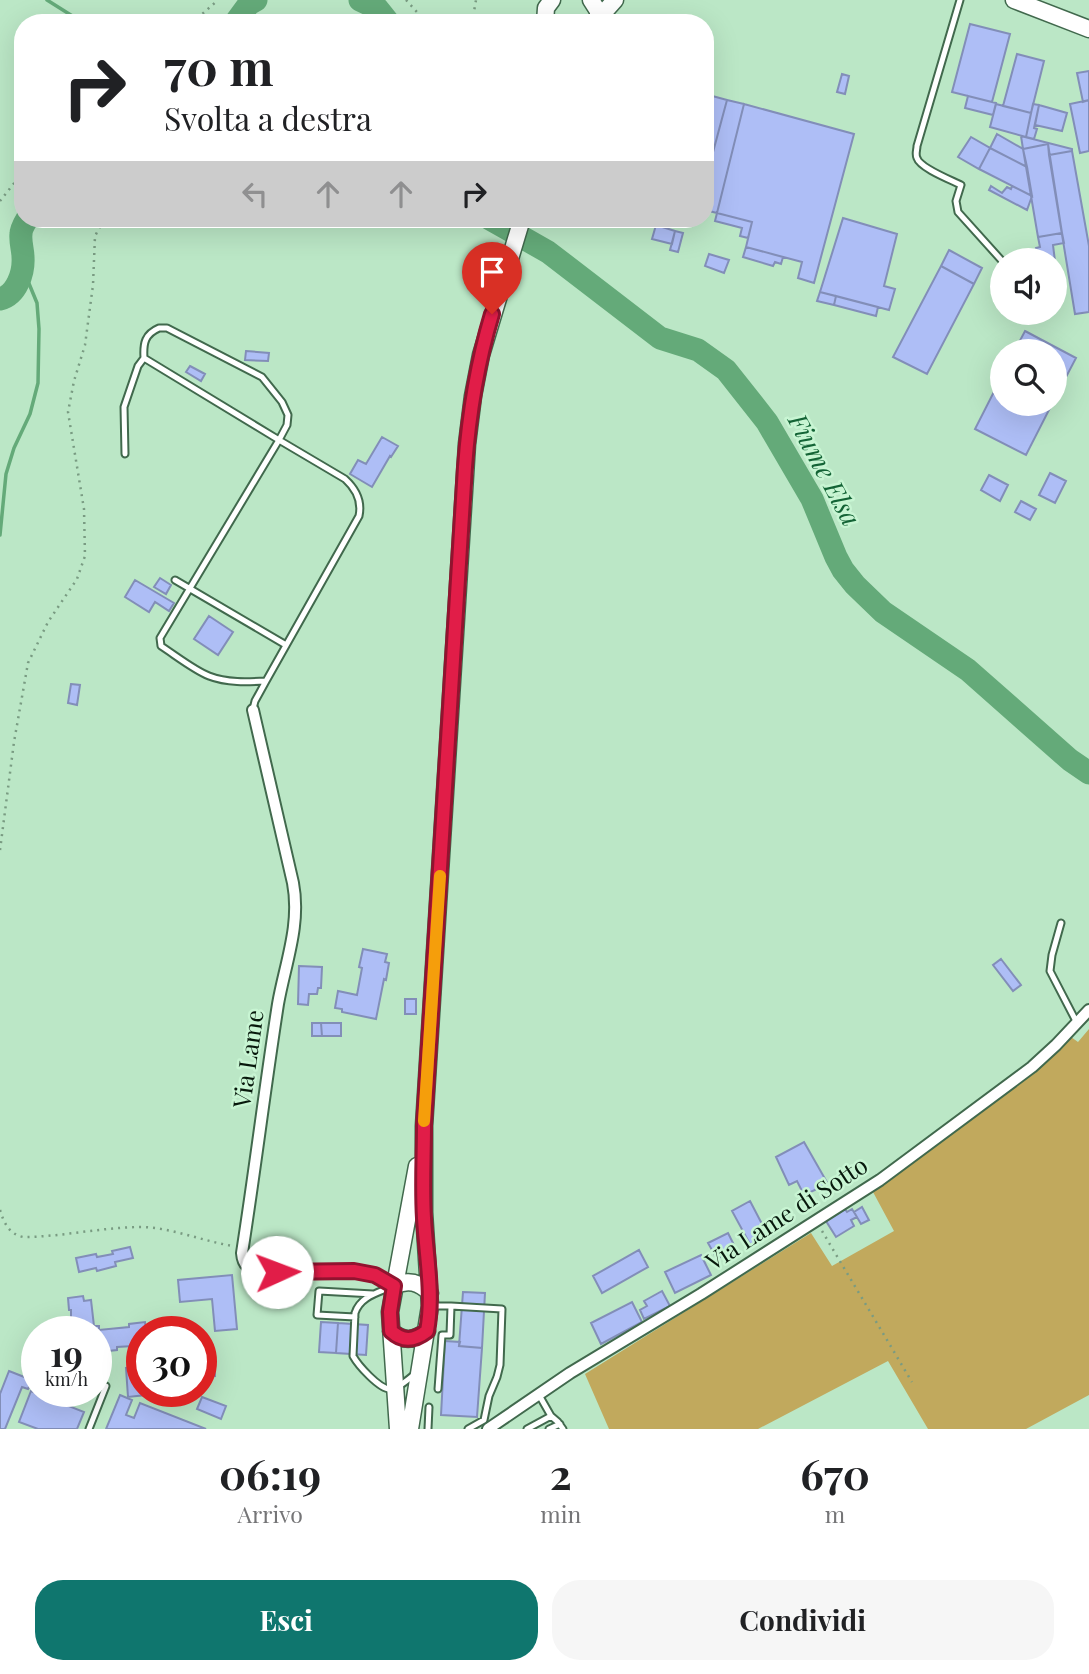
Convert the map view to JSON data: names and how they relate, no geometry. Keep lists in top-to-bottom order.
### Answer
{
  "streets": {
    "street": ["Via Lame", "Via Lame di Sotto"]
  },
  "water": ["Fiume Elsa"],
  "page": {
    "turn": ["70 m", "Svolta a destra"],
    "speed": "19 km/h",
    "limit": "30",
    "eta": [
      "06:19",
      "Arrivo",
      "2",
      "min",
      "670",
      "m"
    ],
    "buttons": ["Esci", "Condividi"]
  }
}
